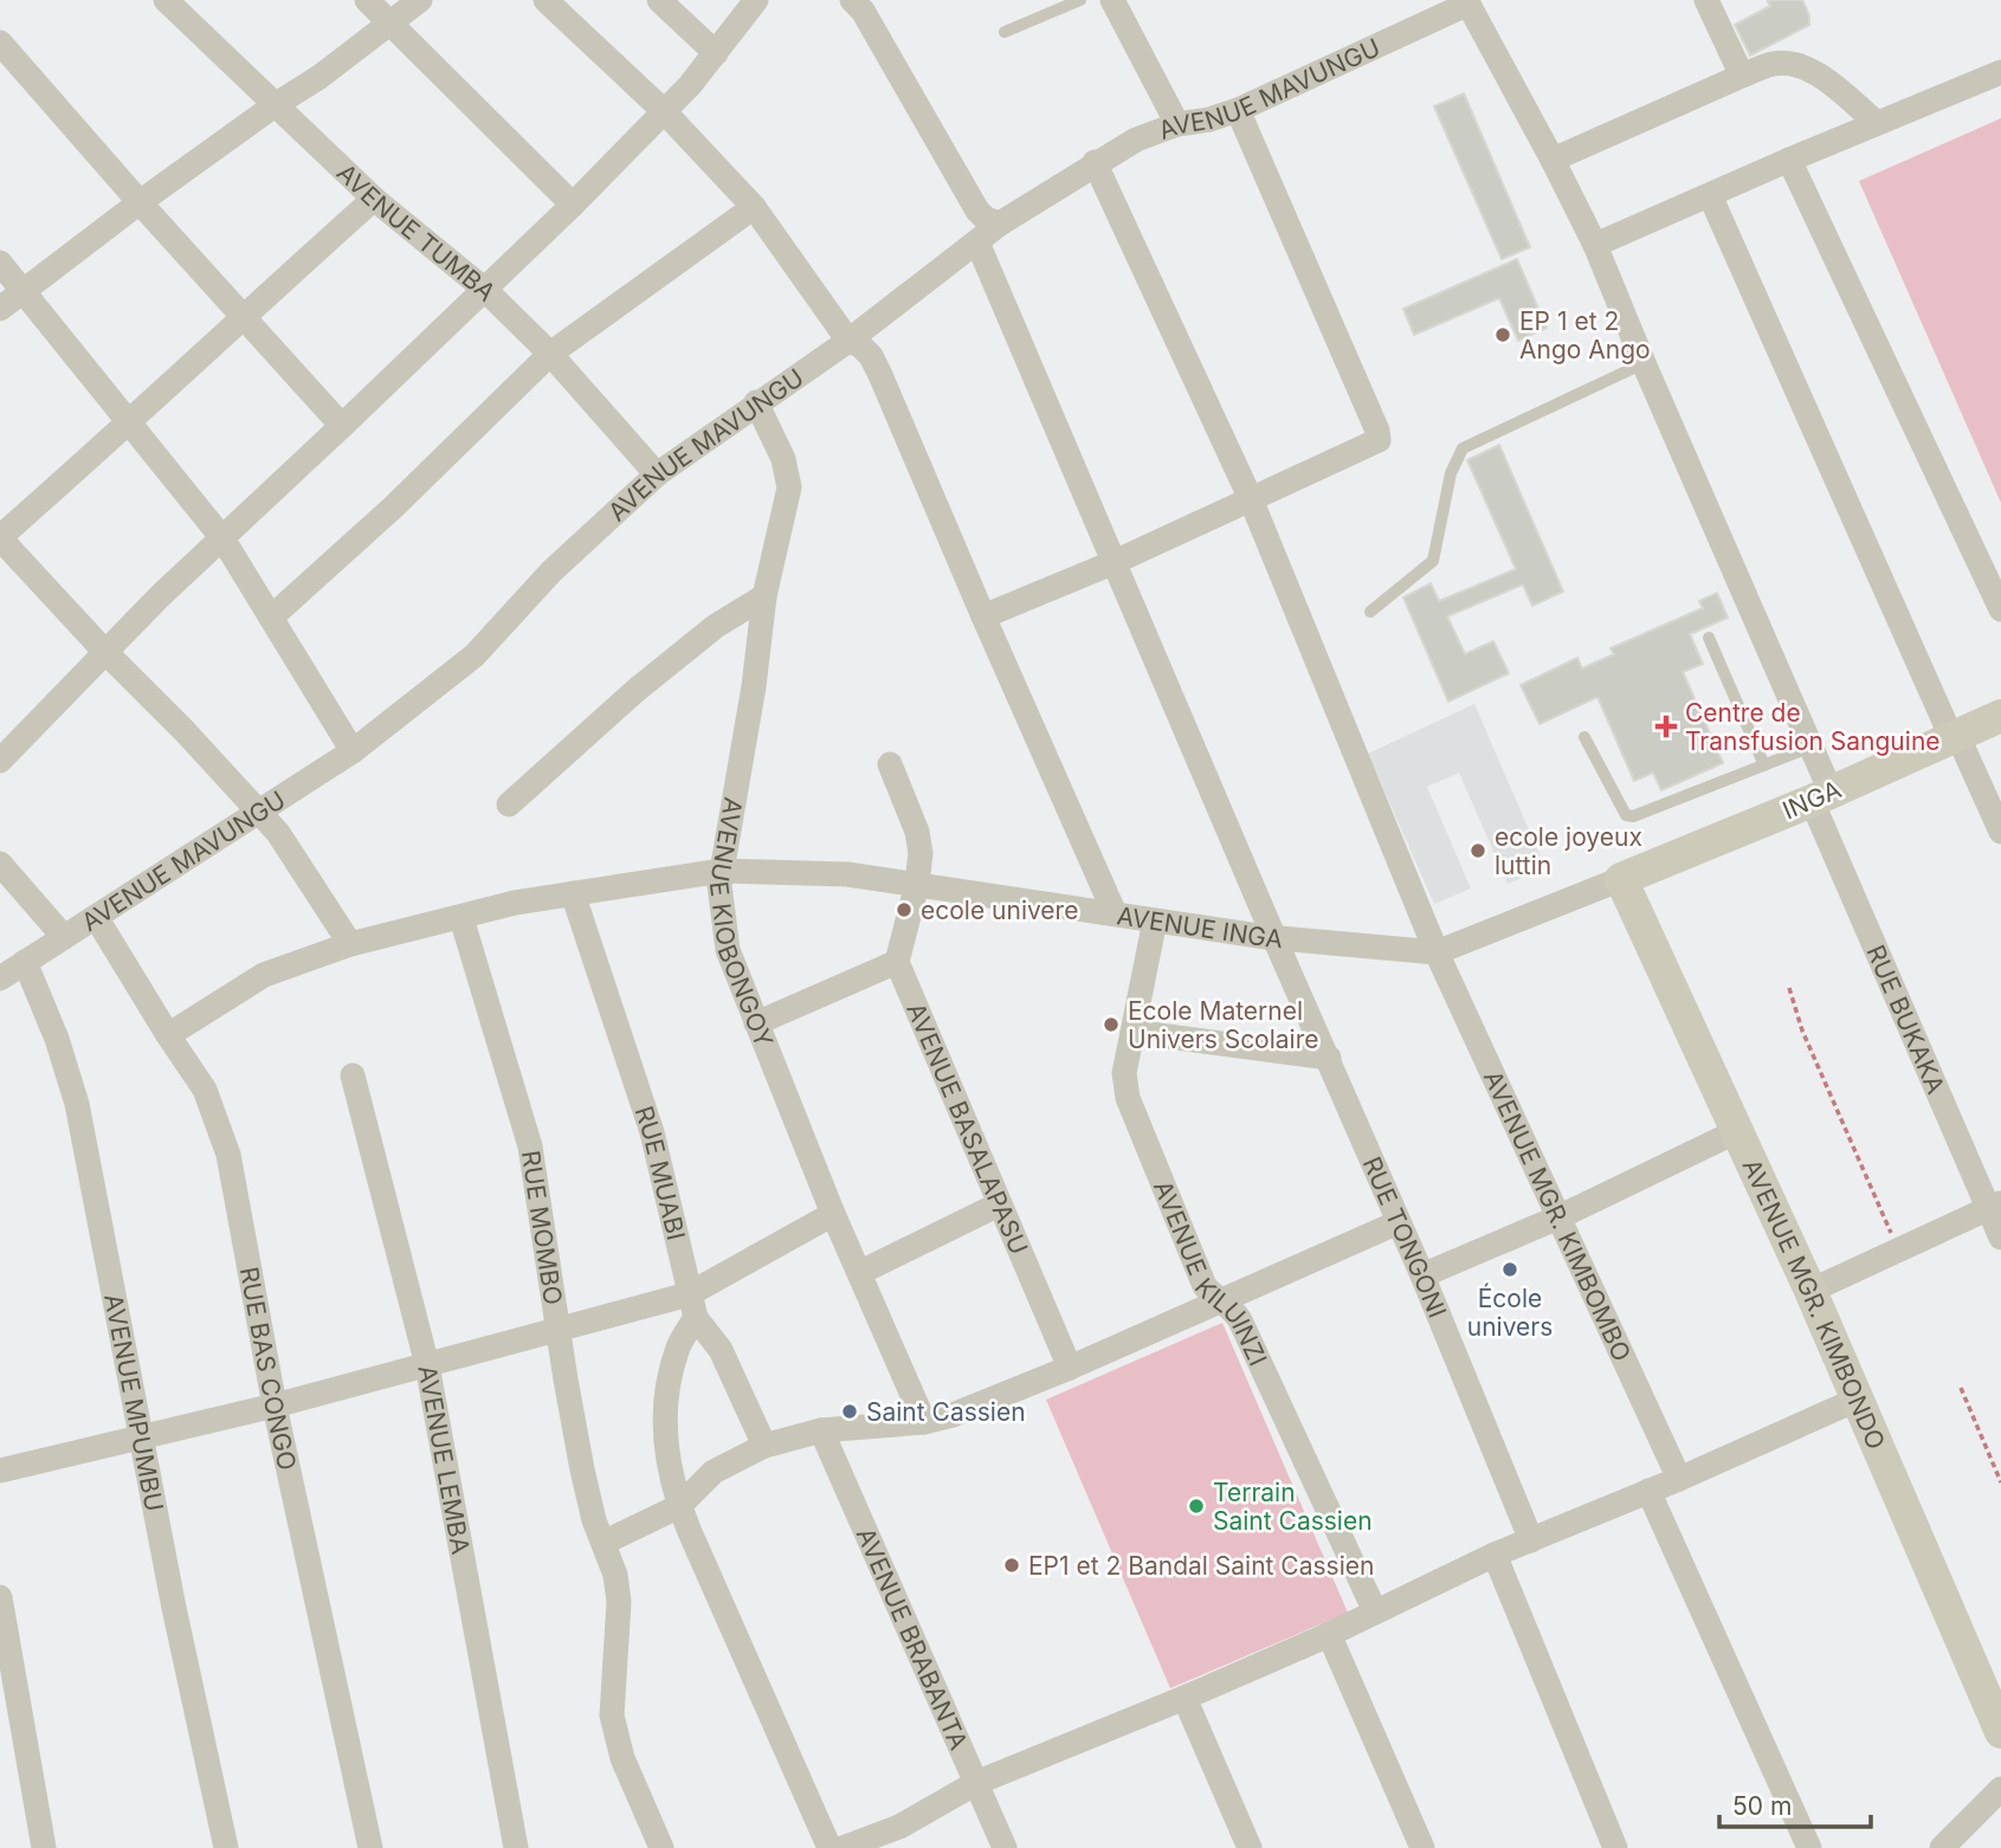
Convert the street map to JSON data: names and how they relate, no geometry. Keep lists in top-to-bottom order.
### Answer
{
  "streets": {
    "street": [
      "AVENUE MAVUNGU",
      "AVENUE TUMBA",
      "INGA",
      "AVENUE KIOBONGOY",
      "AVENUE INGA",
      "RUE BUKAKA",
      "AVENUE BASALAPASU",
      "RUE MUABI",
      "AVENUE MGR. KIMBOMBO",
      "RUE MOMBO",
      "RUE TONGONI",
      "AVENUE KILUINZI",
      "AVENUE MGR. KIMBONDO",
      "RUE BAS CONGO",
      "AVENUE MPUMBU",
      "AVENUE LEMBA",
      "AVENUE BRABANTA"
    ]
  },
  "crossings": [
    ["AVENUE MAVUNGU", "AVENUE TUMBA"],
    ["AVENUE MAVUNGU", "AVENUE KIOBONGOY"],
    ["AVENUE MAVUNGU", "RUE BUKAKA"],
    ["AVENUE MAVUNGU", "AVENUE MGR. KIMBOMBO"],
    ["AVENUE MAVUNGU", "RUE TONGONI"],
    ["AVENUE MAVUNGU", "RUE BAS CONGO"],
    ["AVENUE MAVUNGU", "AVENUE MPUMBU"],
    ["INGA", "AVENUE INGA"],
    ["INGA", "RUE BUKAKA"],
    ["INGA", "AVENUE MGR. KIMBONDO"],
    ["AVENUE KIOBONGOY", "AVENUE INGA"],
    ["AVENUE INGA", "RUE MUABI"],
    ["AVENUE INGA", "AVENUE MGR. KIMBOMBO"],
    ["AVENUE INGA", "RUE MOMBO"],
    ["AVENUE INGA", "RUE TONGONI"],
    ["AVENUE INGA", "AVENUE KILUINZI"],
    ["AVENUE INGA", "AVENUE MGR. KIMBONDO"],
    ["AVENUE INGA", "RUE BAS CONGO"]
  ],
  "places": {
    "other": [
      "EP 1 et 2 Ango Ango",
      "ecole joyeux luttin",
      "ecole univere",
      "Ecole Maternel Univers Scolaire",
      "École univers",
      "Saint Cassien",
      "Terrain Saint Cassien",
      "EP1 et 2 Bandal Saint Cassien"
    ],
    "health": ["Centre de Transfusion Sanguine"]
  },
  "scale_bar": "50 m"
}
